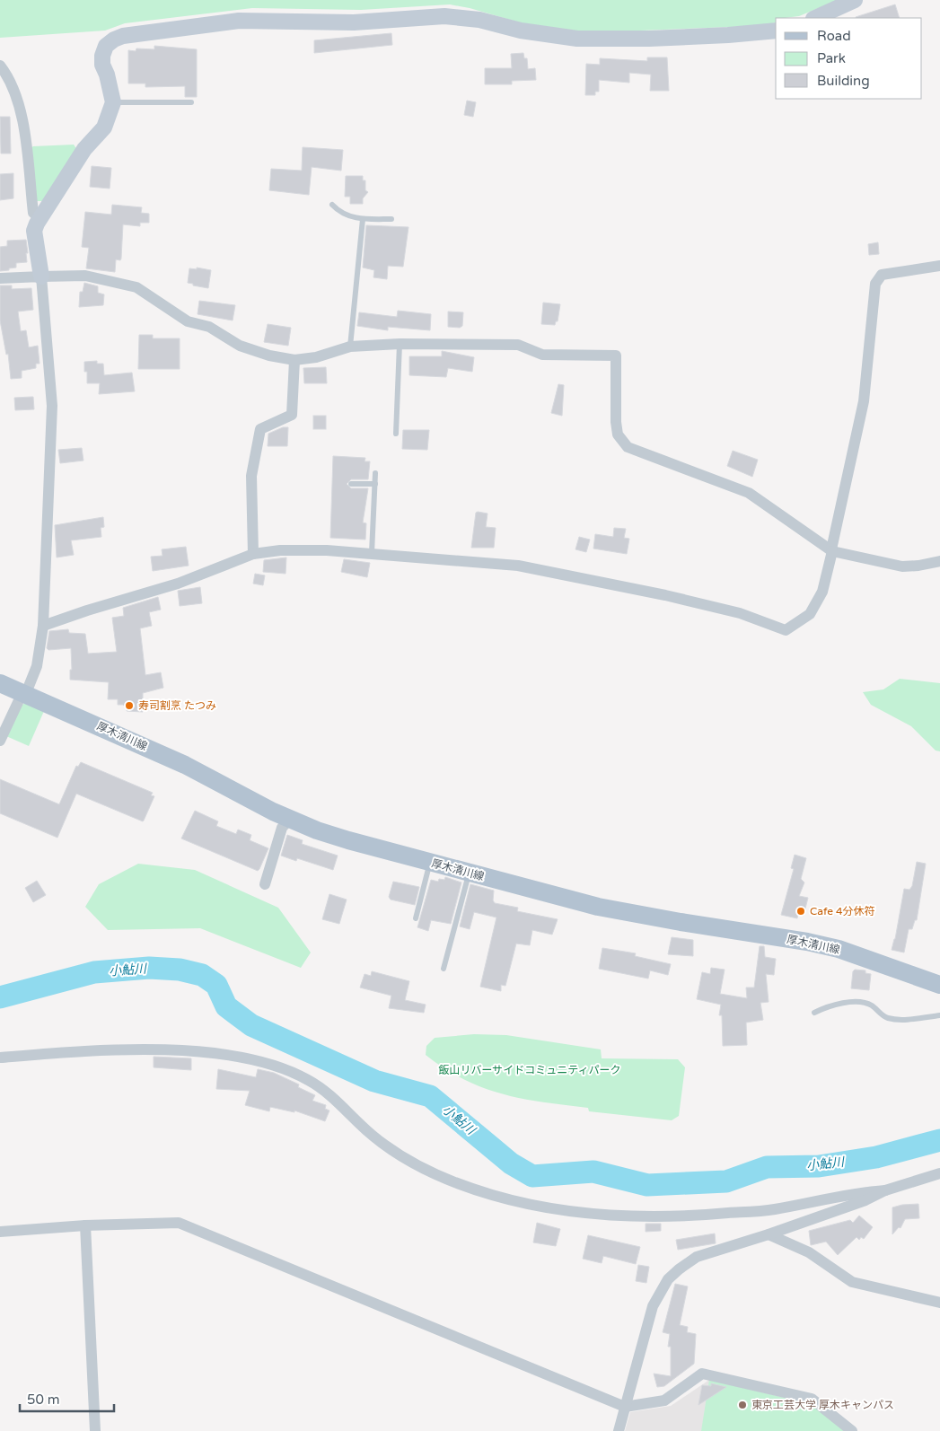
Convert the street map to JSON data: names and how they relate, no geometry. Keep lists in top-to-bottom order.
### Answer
{
  "streets": {
    "main road": ["厚木清川線"]
  },
  "water": ["小鮎川"],
  "parks": ["飯山リバーサイドコミュニティパーク"],
  "places": ["寿司割烹 たつみ", "Cafe 4分休符", "東京工芸大学 厚木キャンパス"],
  "legend": ["Road", "Park", "Building"],
  "scale_bar": "50 m"
}
